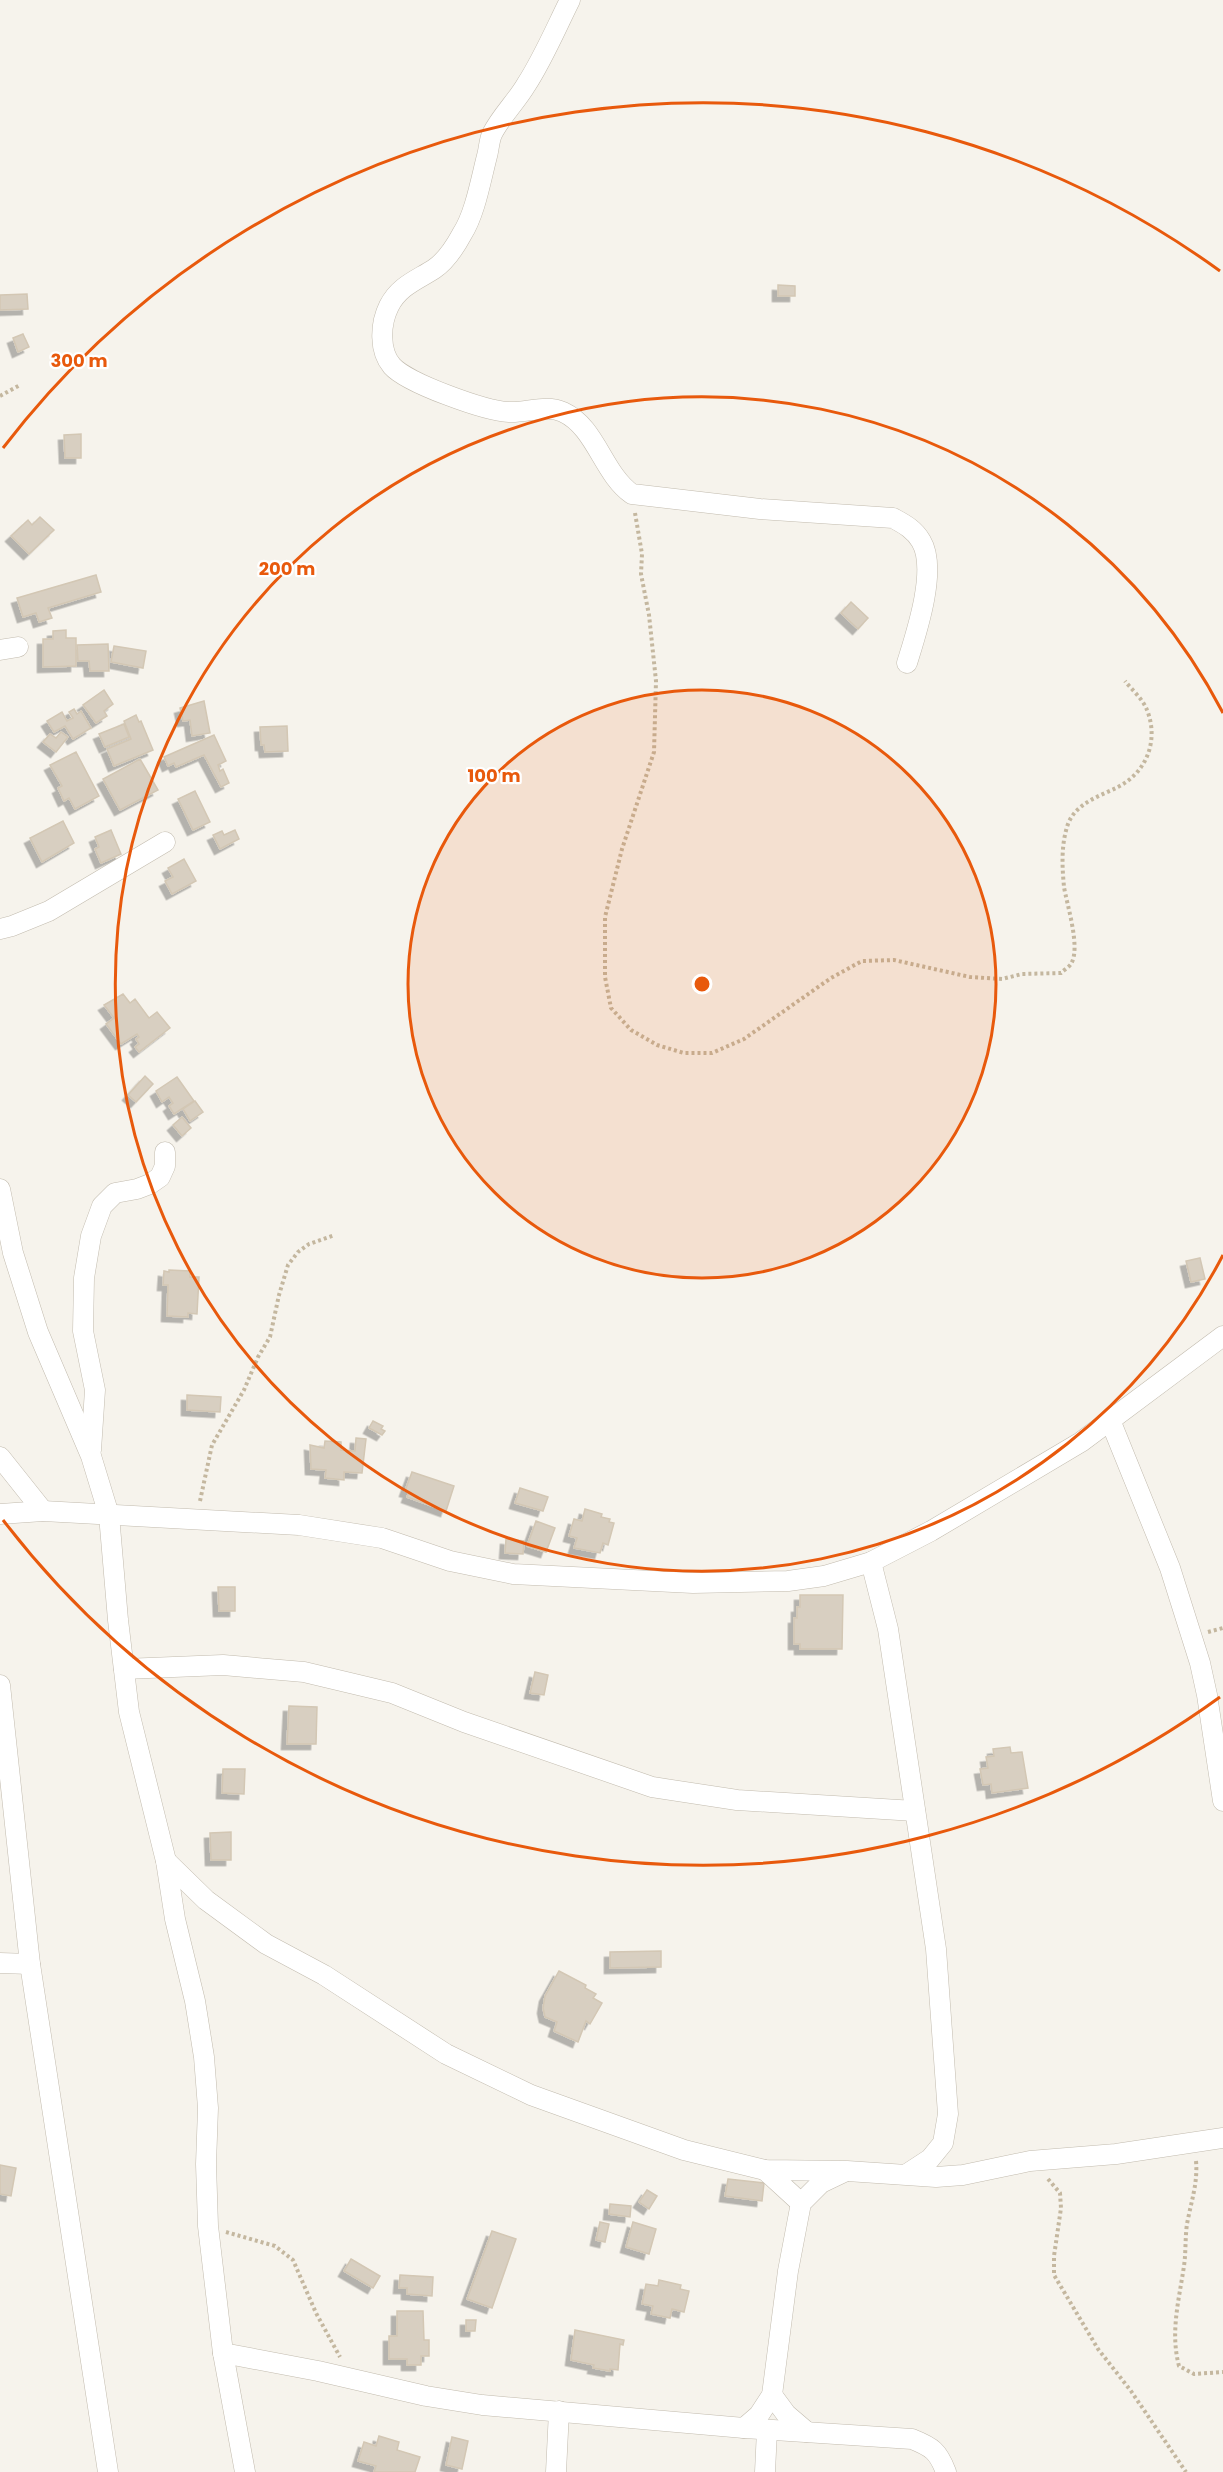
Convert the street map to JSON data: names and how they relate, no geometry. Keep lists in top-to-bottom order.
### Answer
{
  "rings": ["300 m", "200 m", "100 m"]
}
